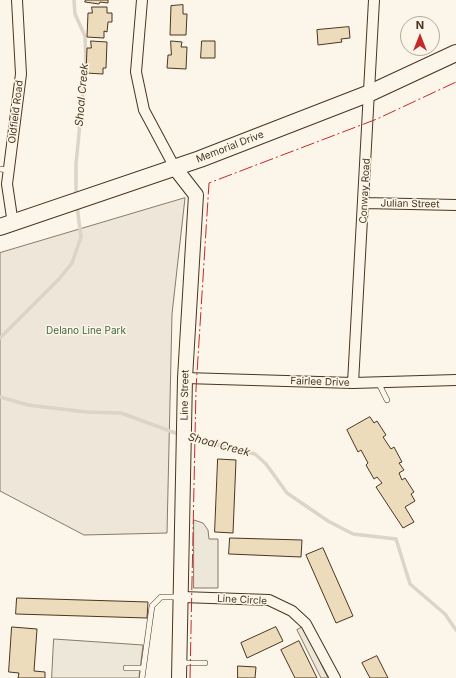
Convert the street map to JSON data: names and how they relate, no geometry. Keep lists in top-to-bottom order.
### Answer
{
  "streets": {
    "main road": ["Memorial Drive"],
    "street": [
      "Oldfield Road",
      "Conway Road",
      "Julian Street",
      "Fairlee Drive",
      "Line Street",
      "Line Circle"
    ]
  },
  "crossings": [
    ["Oldfield Road", "Memorial Drive"],
    ["Memorial Drive", "Conway Road"],
    ["Memorial Drive", "Line Street"],
    ["Conway Road", "Julian Street"],
    ["Conway Road", "Fairlee Drive"],
    ["Fairlee Drive", "Line Street"],
    ["Line Street", "Line Circle"]
  ],
  "water": ["Shoal Creek"],
  "parks": ["Delano Line Park"],
  "north": "top"
}
